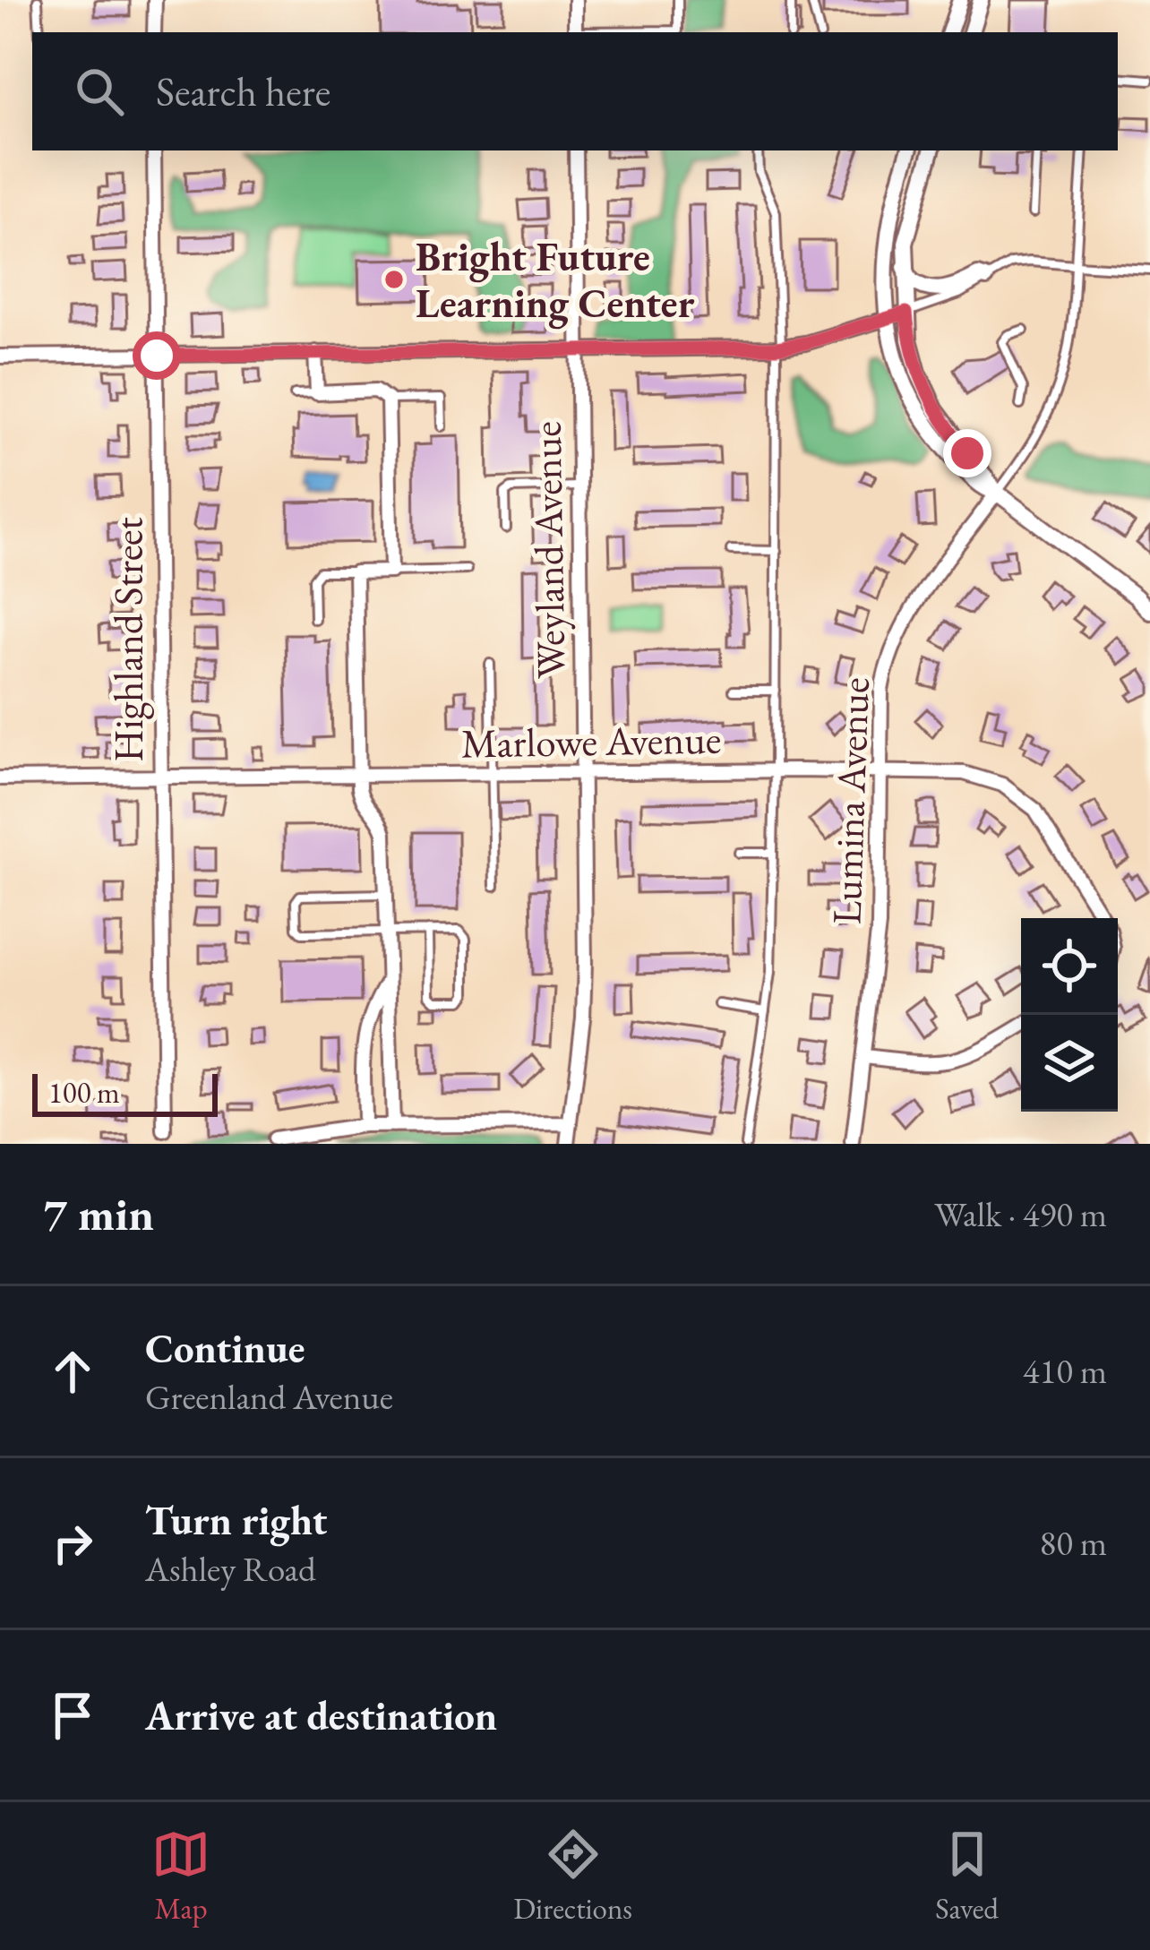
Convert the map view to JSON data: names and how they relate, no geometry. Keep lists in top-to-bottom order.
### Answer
{
  "streets": {
    "street": [
      "Weyland Avenue",
      "Highland Street",
      "Marlowe Avenue",
      "Lumina Avenue"
    ]
  },
  "crossings": [
    ["Weyland Avenue", "Marlowe Avenue"],
    ["Highland Street", "Marlowe Avenue"],
    ["Marlowe Avenue", "Lumina Avenue"]
  ],
  "places": ["Bright Future Learning Center"],
  "scale_bar": "100 m",
  "page": {
    "search": "Search here",
    "scale": "100 m",
    "heading": ["7 min", "Walk · 490 m"],
    "list": [
      ["Continue", "Greenland Avenue", "410 m"],
      ["Turn right", "Ashley Road", "80 m"],
      "Arrive at destination"
    ],
    "nav": ["Map", "Directions", "Saved"]
  }
}
